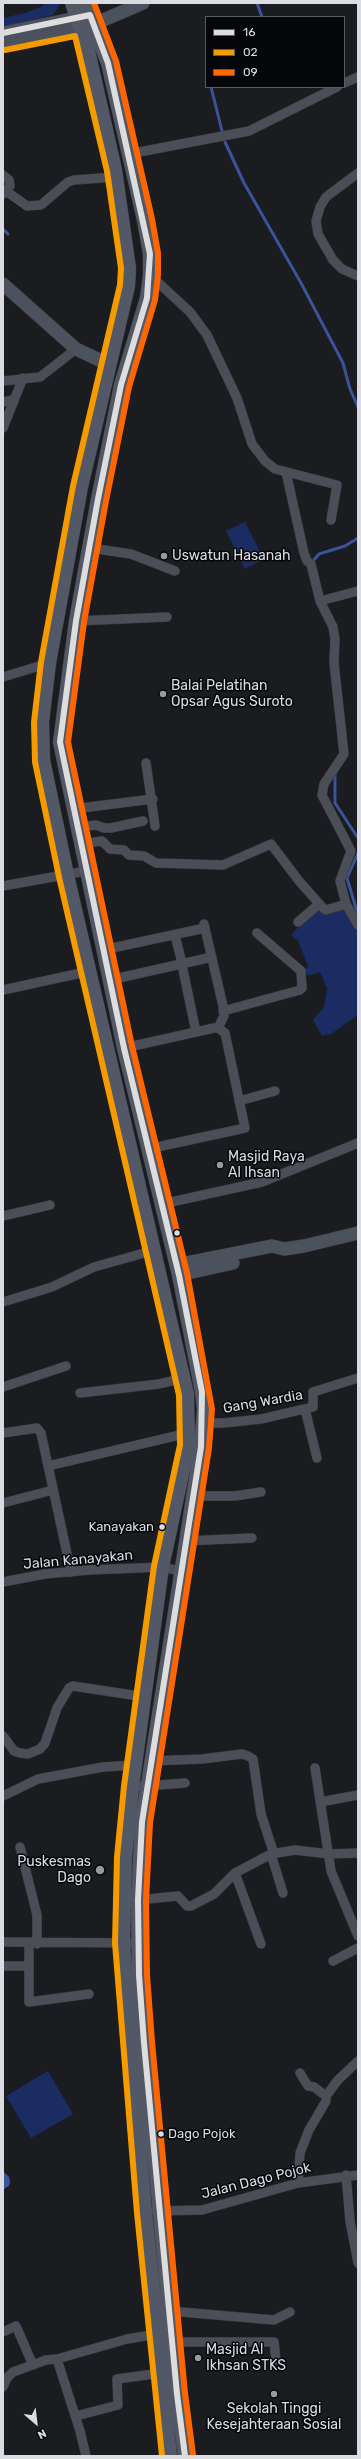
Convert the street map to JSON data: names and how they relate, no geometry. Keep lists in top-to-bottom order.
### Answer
{
  "streets": {
    "street": ["Gang Wardia", "Jalan Kanayakan", "Jalan Dago Pojok"]
  },
  "places": [
    "Uswatun Hasanah",
    "Balai Pelatihan Opsar Agus Suroto",
    "Masjid Raya Al Ihsan",
    "Kanayakan",
    "Puskesmas Dago",
    "Dago Pojok",
    "Masjid Al Ikhsan STKS",
    "Sekolah Tinggi Kesejahteraan Sosial"
  ],
  "lines": ["transit line 09", "transit line 16", "transit line 02"],
  "legend": ["16", "02", "09"],
  "north": "bottom right"
}
